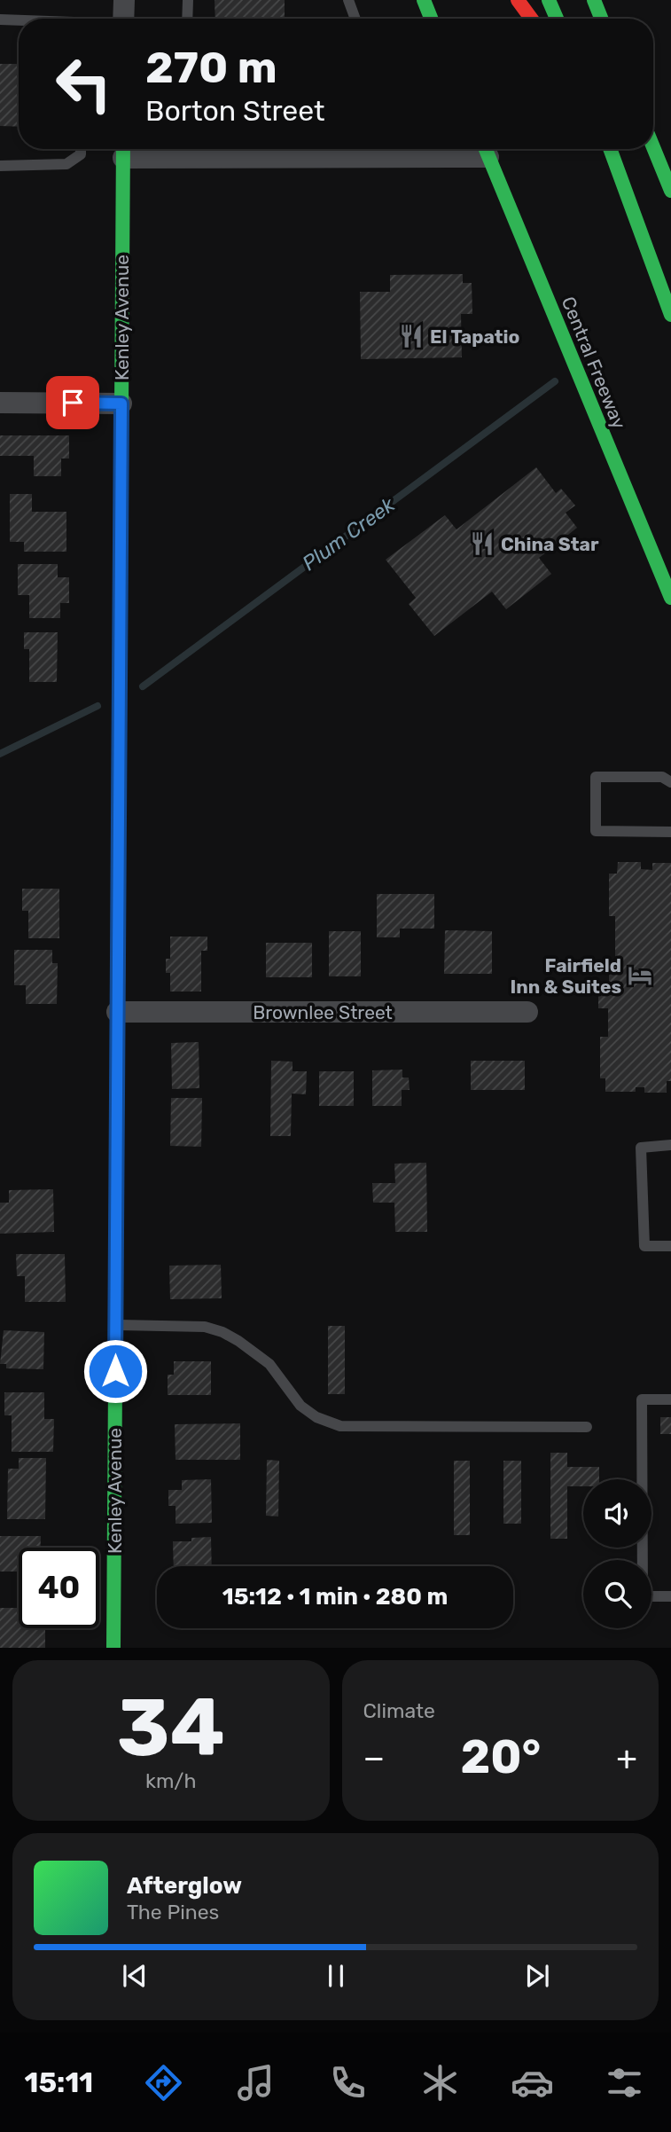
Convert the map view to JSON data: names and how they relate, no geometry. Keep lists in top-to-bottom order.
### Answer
{
  "streets": {
    "main road": ["Kenley Avenue", "Central Freeway"],
    "street": ["Brownlee Street"]
  },
  "crossings": [
    ["Kenley Avenue", "Brownlee Street"]
  ],
  "water": ["Plum Creek"],
  "places": {
    "restaurant": ["El Tapatio", "China Star"],
    "hotel": ["Fairfield Inn & Suites"]
  },
  "page": {
    "turn": ["270 m", "Borton Street"],
    "limit": "40",
    "trip": "15:12 · 1 min · 280 m",
    "tile": [
      ["34", "km/h"],
      "Climate"
    ],
    "heat": ["−", "20°", "+"],
    "song": ["Afterglow", "The Pines"],
    "tabs": "15:11"
  }
}
